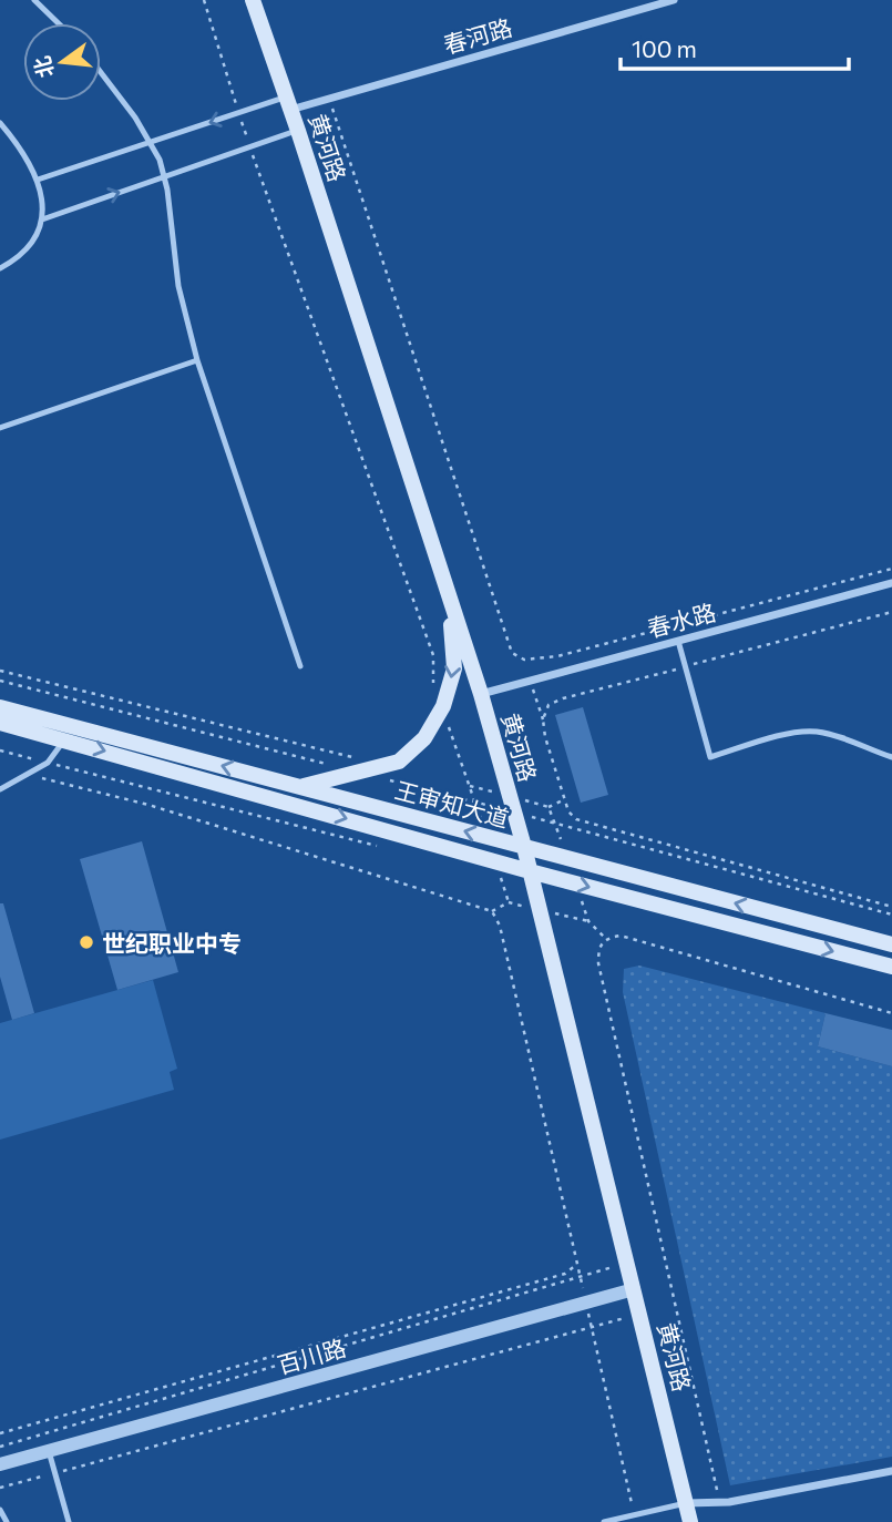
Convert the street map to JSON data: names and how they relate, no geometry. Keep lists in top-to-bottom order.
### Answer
{
  "streets": {
    "main road": ["黄河路", "王审知大道"],
    "street": ["春河路", "春水路", "百川路"]
  },
  "crossings": [
    ["春河路", "黄河路"],
    ["黄河路", "春水路"],
    ["黄河路", "王审知大道"],
    ["黄河路", "百川路"]
  ],
  "places": ["世纪职业中专"],
  "scale_bar": "100 m",
  "north": "left"
}
